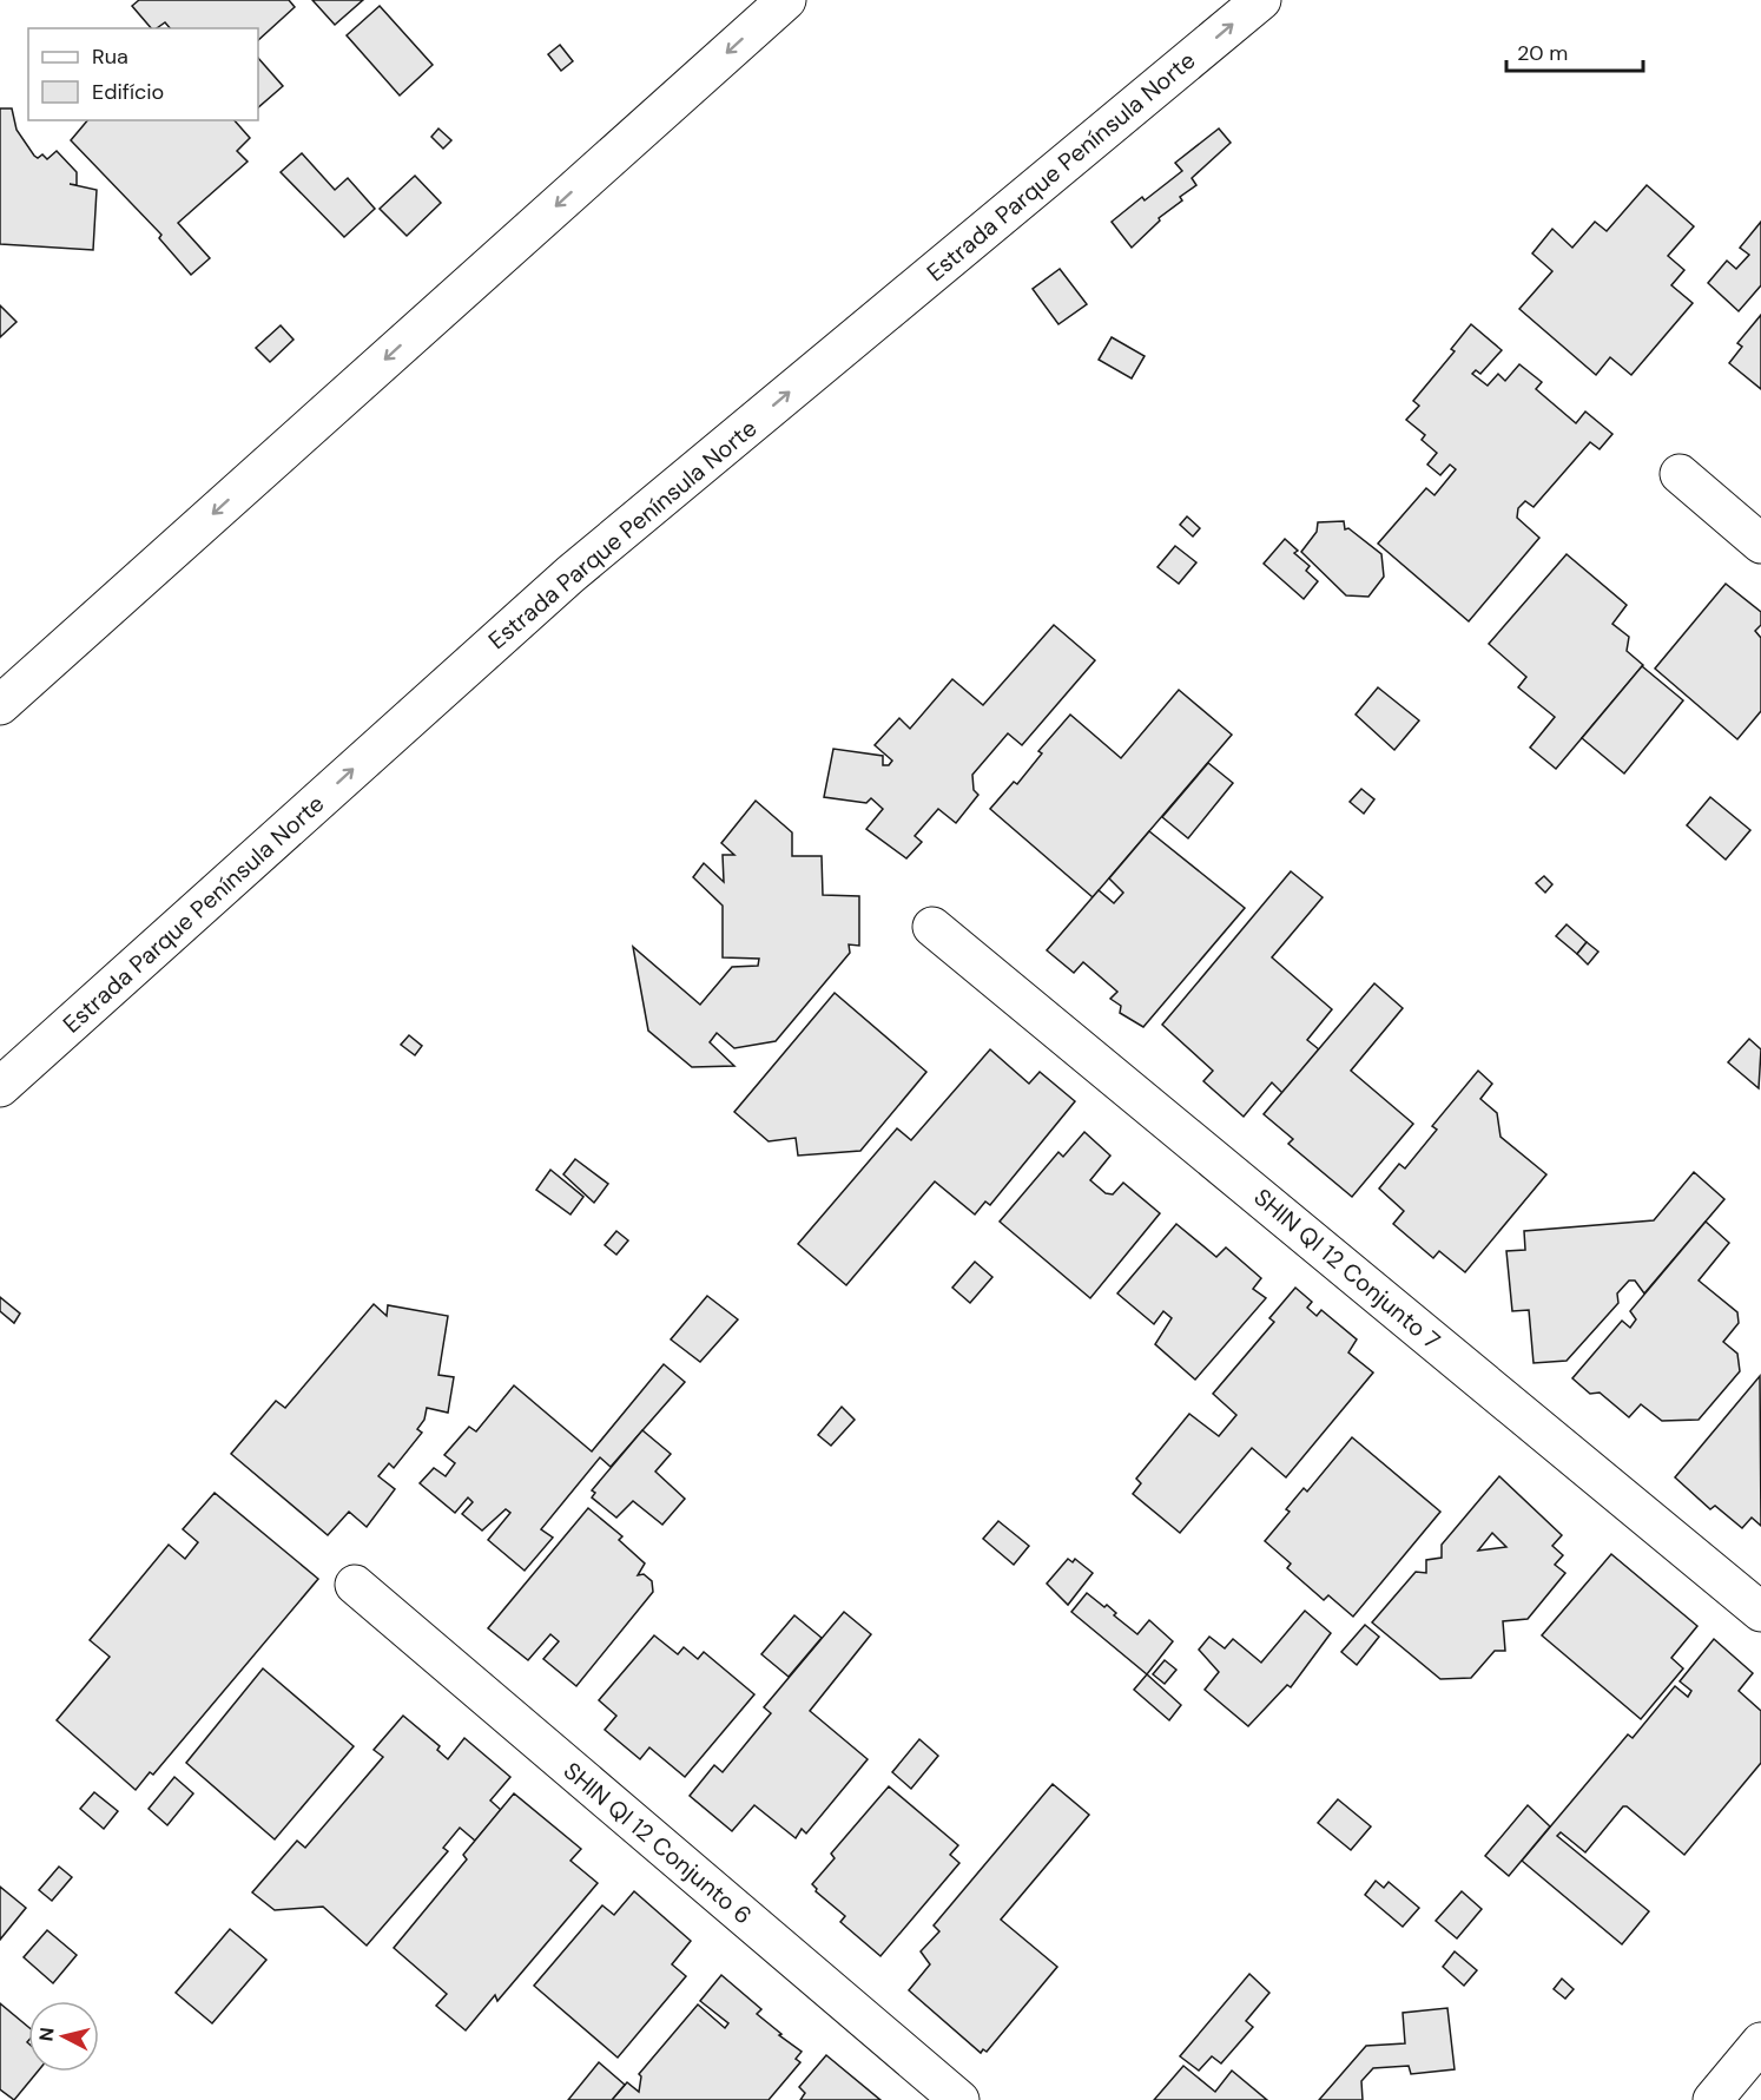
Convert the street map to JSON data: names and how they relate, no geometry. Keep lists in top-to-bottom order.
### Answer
{
  "streets": {
    "main road": ["Estrada Parque Península Norte", "SHIN QI 12 Conjunto 7", "SHIN QI 12 Conjunto 6"]
  },
  "legend": ["Rua", "Edifício"],
  "scale_bar": "20 m",
  "north": "left"
}
